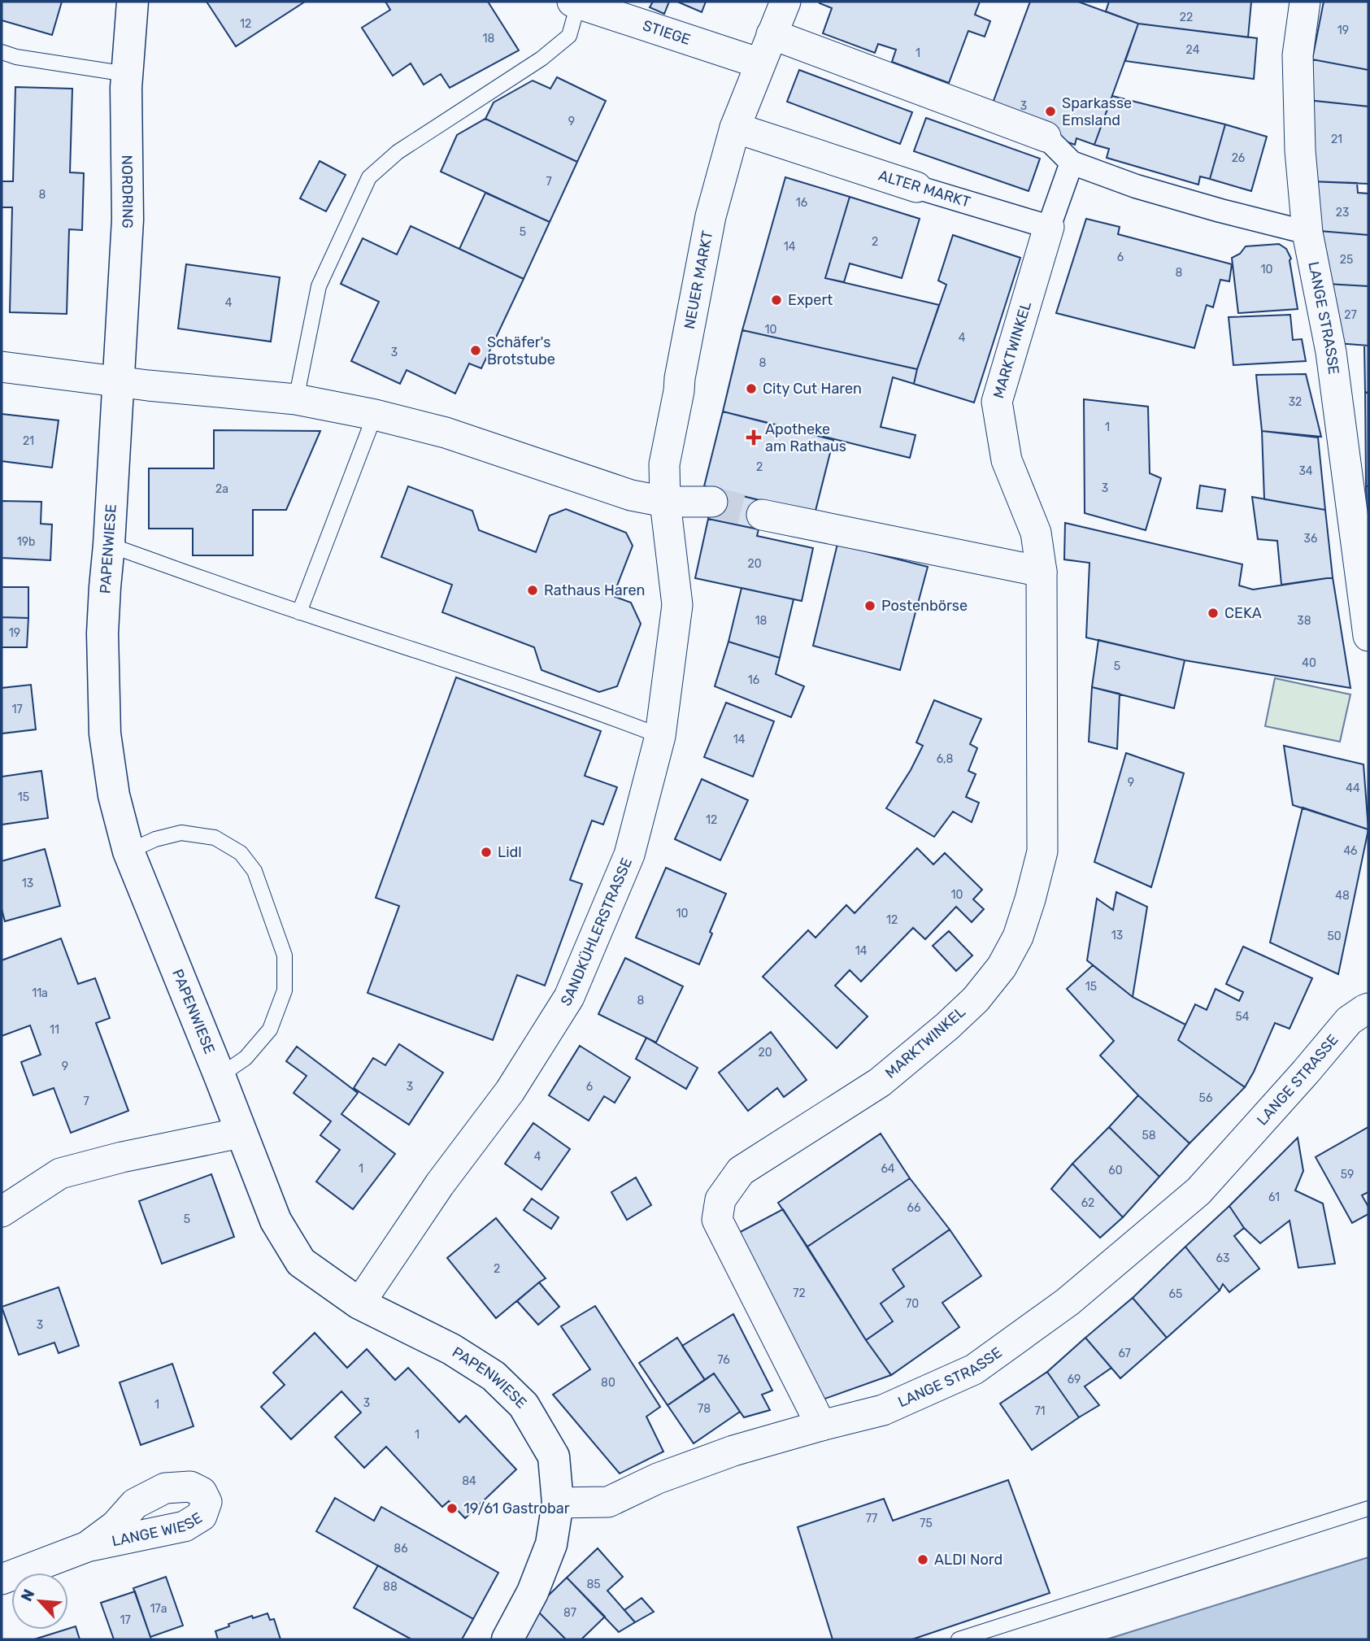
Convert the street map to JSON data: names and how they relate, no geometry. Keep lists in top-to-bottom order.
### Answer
{
  "streets": {
    "street": [
      "STIEGE",
      "ALTER MARKT",
      "NORDRING",
      "NEUER MARKT",
      "LANGE STRASSE",
      "MARKTWINKEL",
      "PAPENWIESE",
      "SANDKÜHLERSTRASSE"
    ]
  },
  "crossings": [
    ["STIEGE", "NEUER MARKT"],
    ["ALTER MARKT", "NEUER MARKT"],
    ["ALTER MARKT", "MARKTWINKEL"],
    ["NORDRING", "PAPENWIESE"],
    ["NEUER MARKT", "SANDKÜHLERSTRASSE"],
    ["LANGE STRASSE", "MARKTWINKEL"],
    ["LANGE STRASSE", "PAPENWIESE"],
    ["PAPENWIESE", "SANDKÜHLERSTRASSE"]
  ],
  "places": {
    "other": [
      "Sparkasse Emsland",
      "Expert",
      "Schäfer's Brotstube",
      "City Cut Haren",
      "Rathaus Haren",
      "Postenbörse",
      "CEKA",
      "Lidl",
      "19/61 Gastrobar",
      "ALDI Nord"
    ],
    "health": ["Apotheke am Rathaus"]
  },
  "house_numbers": [
    "22",
    "12",
    "19",
    "18",
    "24",
    "1",
    "3",
    "9",
    "21",
    "26",
    "7",
    "8",
    "16",
    "23",
    "5",
    "2",
    "14",
    "6",
    "25",
    "10",
    "8",
    "4",
    "27",
    "10",
    "4",
    "3",
    "8",
    "32",
    "1",
    "21",
    "2",
    "34",
    "3",
    "2a",
    "36",
    "19b",
    "20",
    "18",
    "38",
    "19",
    "40",
    "5",
    "16",
    "17",
    "14",
    "6,8",
    "9",
    "44",
    "15",
    "12",
    "46",
    "13",
    "10",
    "48",
    "10",
    "12",
    "13",
    "50",
    "14",
    "15",
    "11a",
    "8",
    "54",
    "11",
    "20",
    "9",
    "3",
    "6",
    "56",
    "7",
    "58",
    "4",
    "1",
    "64",
    "60",
    "59",
    "61",
    "62",
    "66",
    "5",
    "63",
    "2",
    "72",
    "65",
    "70",
    "3",
    "67",
    "76",
    "69",
    "80",
    "3",
    "1",
    "78",
    "71",
    "1",
    "84",
    "77",
    "75",
    "86",
    "85",
    "88",
    "17a",
    "87",
    "17"
  ],
  "north": "top left"
}
